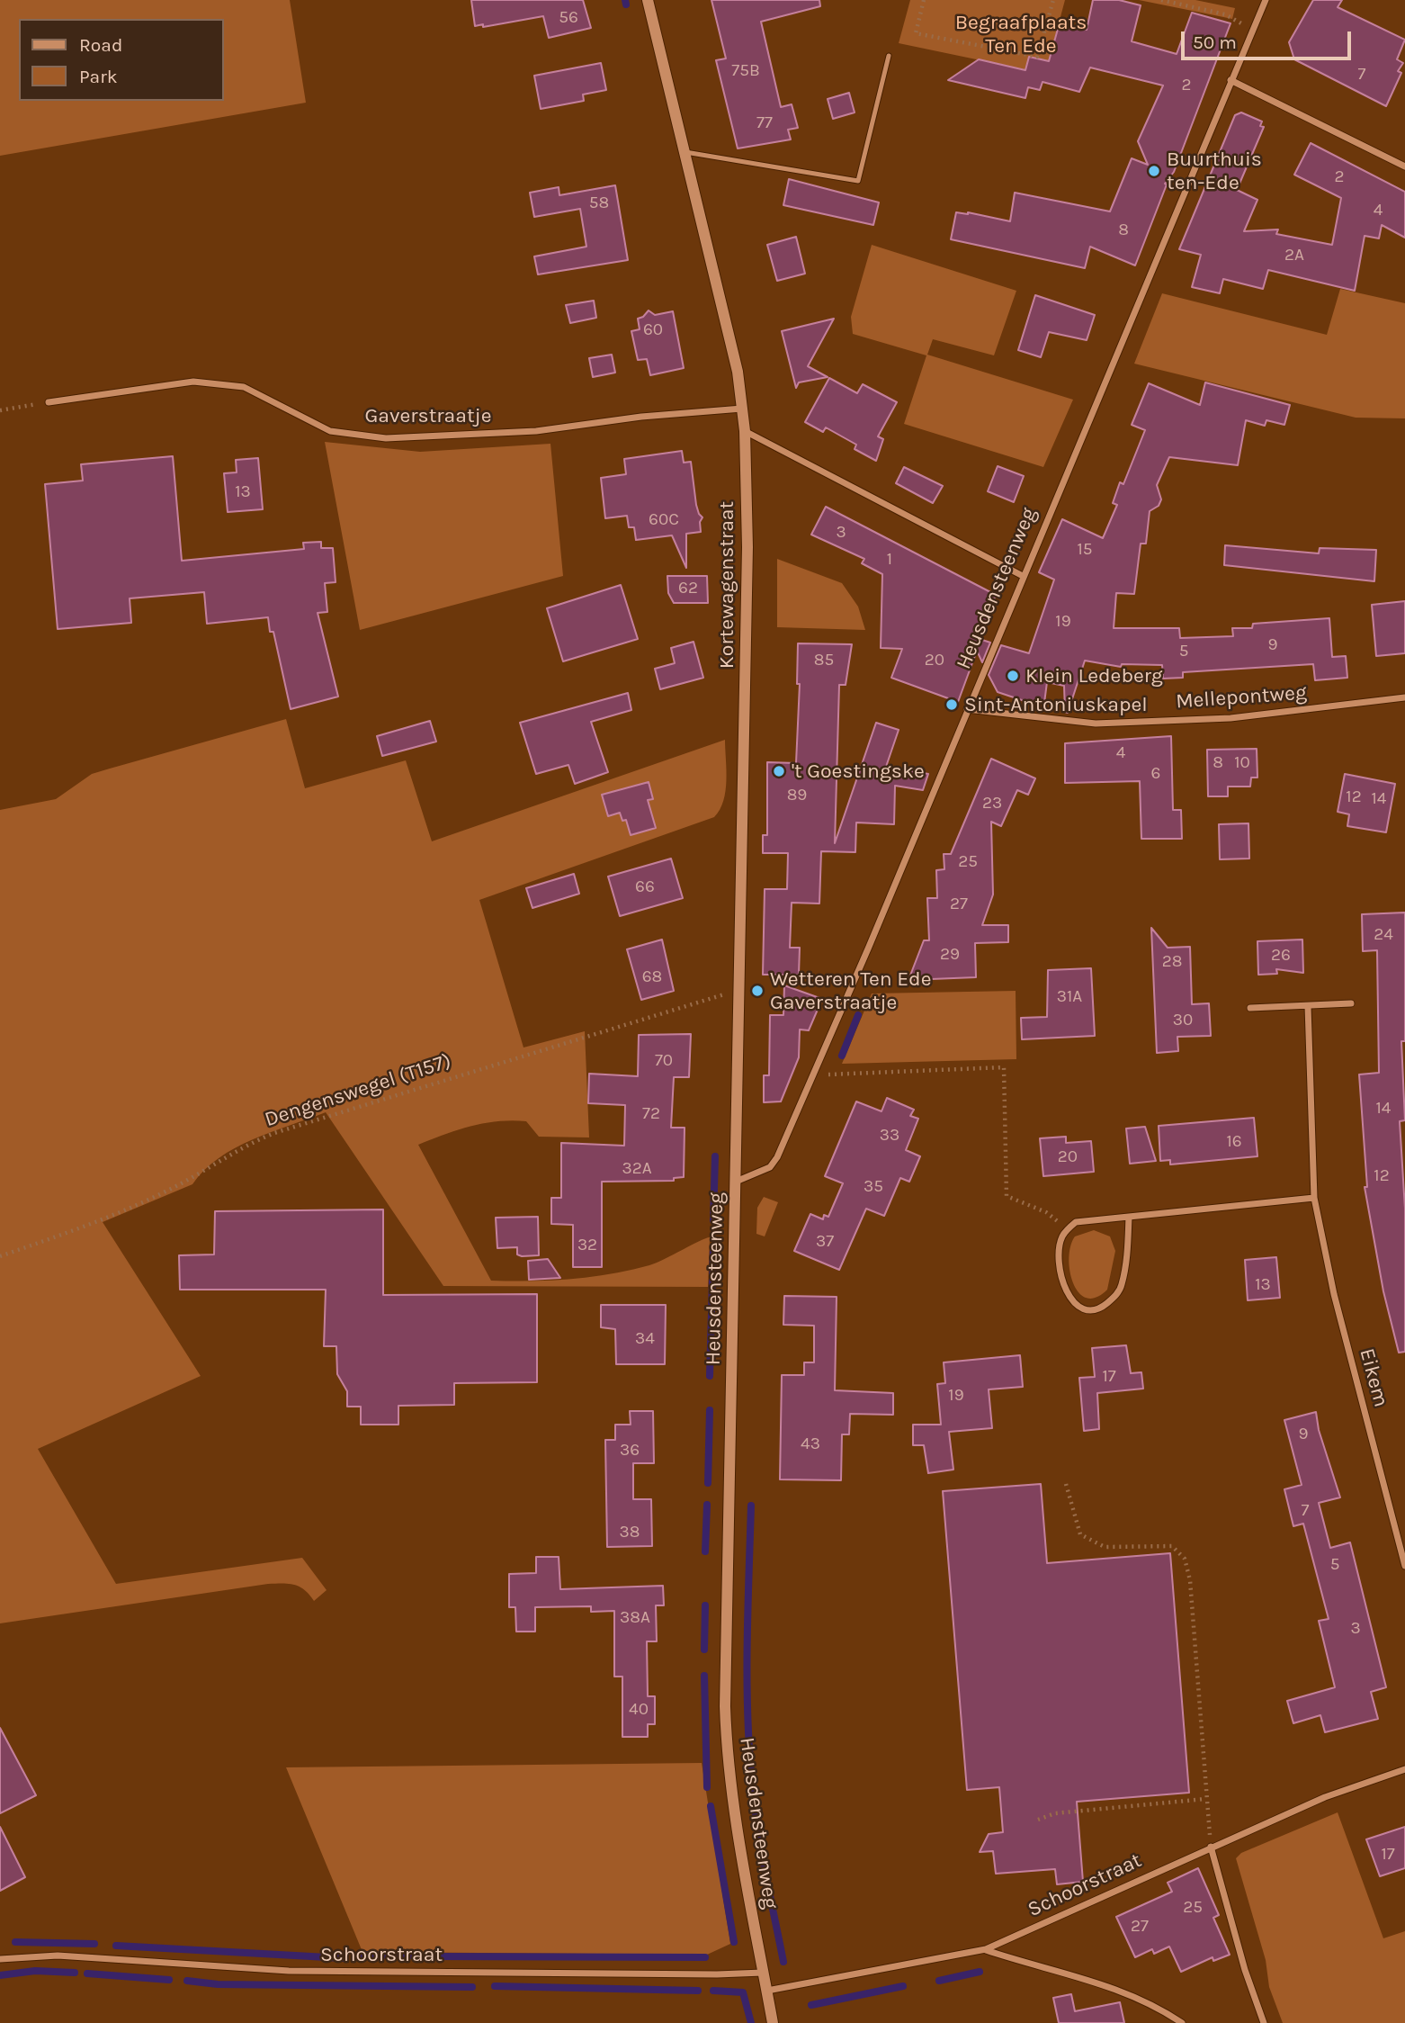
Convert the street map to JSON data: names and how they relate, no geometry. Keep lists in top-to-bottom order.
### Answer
{
  "streets": {
    "street": [
      "Gaverstraatje",
      "Kortewagenstraat",
      "Heusdensteenweg",
      "Mellepontweg",
      "Eikem",
      "Schoorstraat"
    ],
    "path": ["Dengenswegel (T157)"]
  },
  "crossings": [
    ["Gaverstraatje", "Kortewagenstraat"],
    ["Kortewagenstraat", "Heusdensteenweg"],
    ["Kortewagenstraat", "Dengenswegel (T157)"],
    ["Heusdensteenweg", "Mellepontweg"],
    ["Heusdensteenweg", "Schoorstraat"]
  ],
  "parks": ["Begraafplaats Ten Ede"],
  "places": [
    "Buurthuis ten-Ede",
    "Klein Ledeberg",
    "Sint-Antoniuskapel",
    "'t Goestingske",
    "Wetteren Ten Ede Gaverstraatje"
  ],
  "house_numbers": [
    "56",
    "75B",
    "7",
    "2",
    "77",
    "2",
    "58",
    "4",
    "8",
    "2A",
    "60",
    "13",
    "60C",
    "3",
    "15",
    "1",
    "62",
    "19",
    "9",
    "5",
    "85",
    "20",
    "4",
    "8",
    "10",
    "6",
    "89",
    "12",
    "14",
    "23",
    "25",
    "66",
    "27",
    "24",
    "29",
    "26",
    "28",
    "68",
    "31A",
    "30",
    "70",
    "14",
    "72",
    "33",
    "16",
    "20",
    "32A",
    "12",
    "35",
    "37",
    "32",
    "13",
    "34",
    "17",
    "19",
    "9",
    "43",
    "36",
    "7",
    "38",
    "5",
    "38A",
    "3",
    "40",
    "17",
    "25",
    "27"
  ],
  "legend": ["Road", "Park"],
  "scale_bar": "50 m"
}
